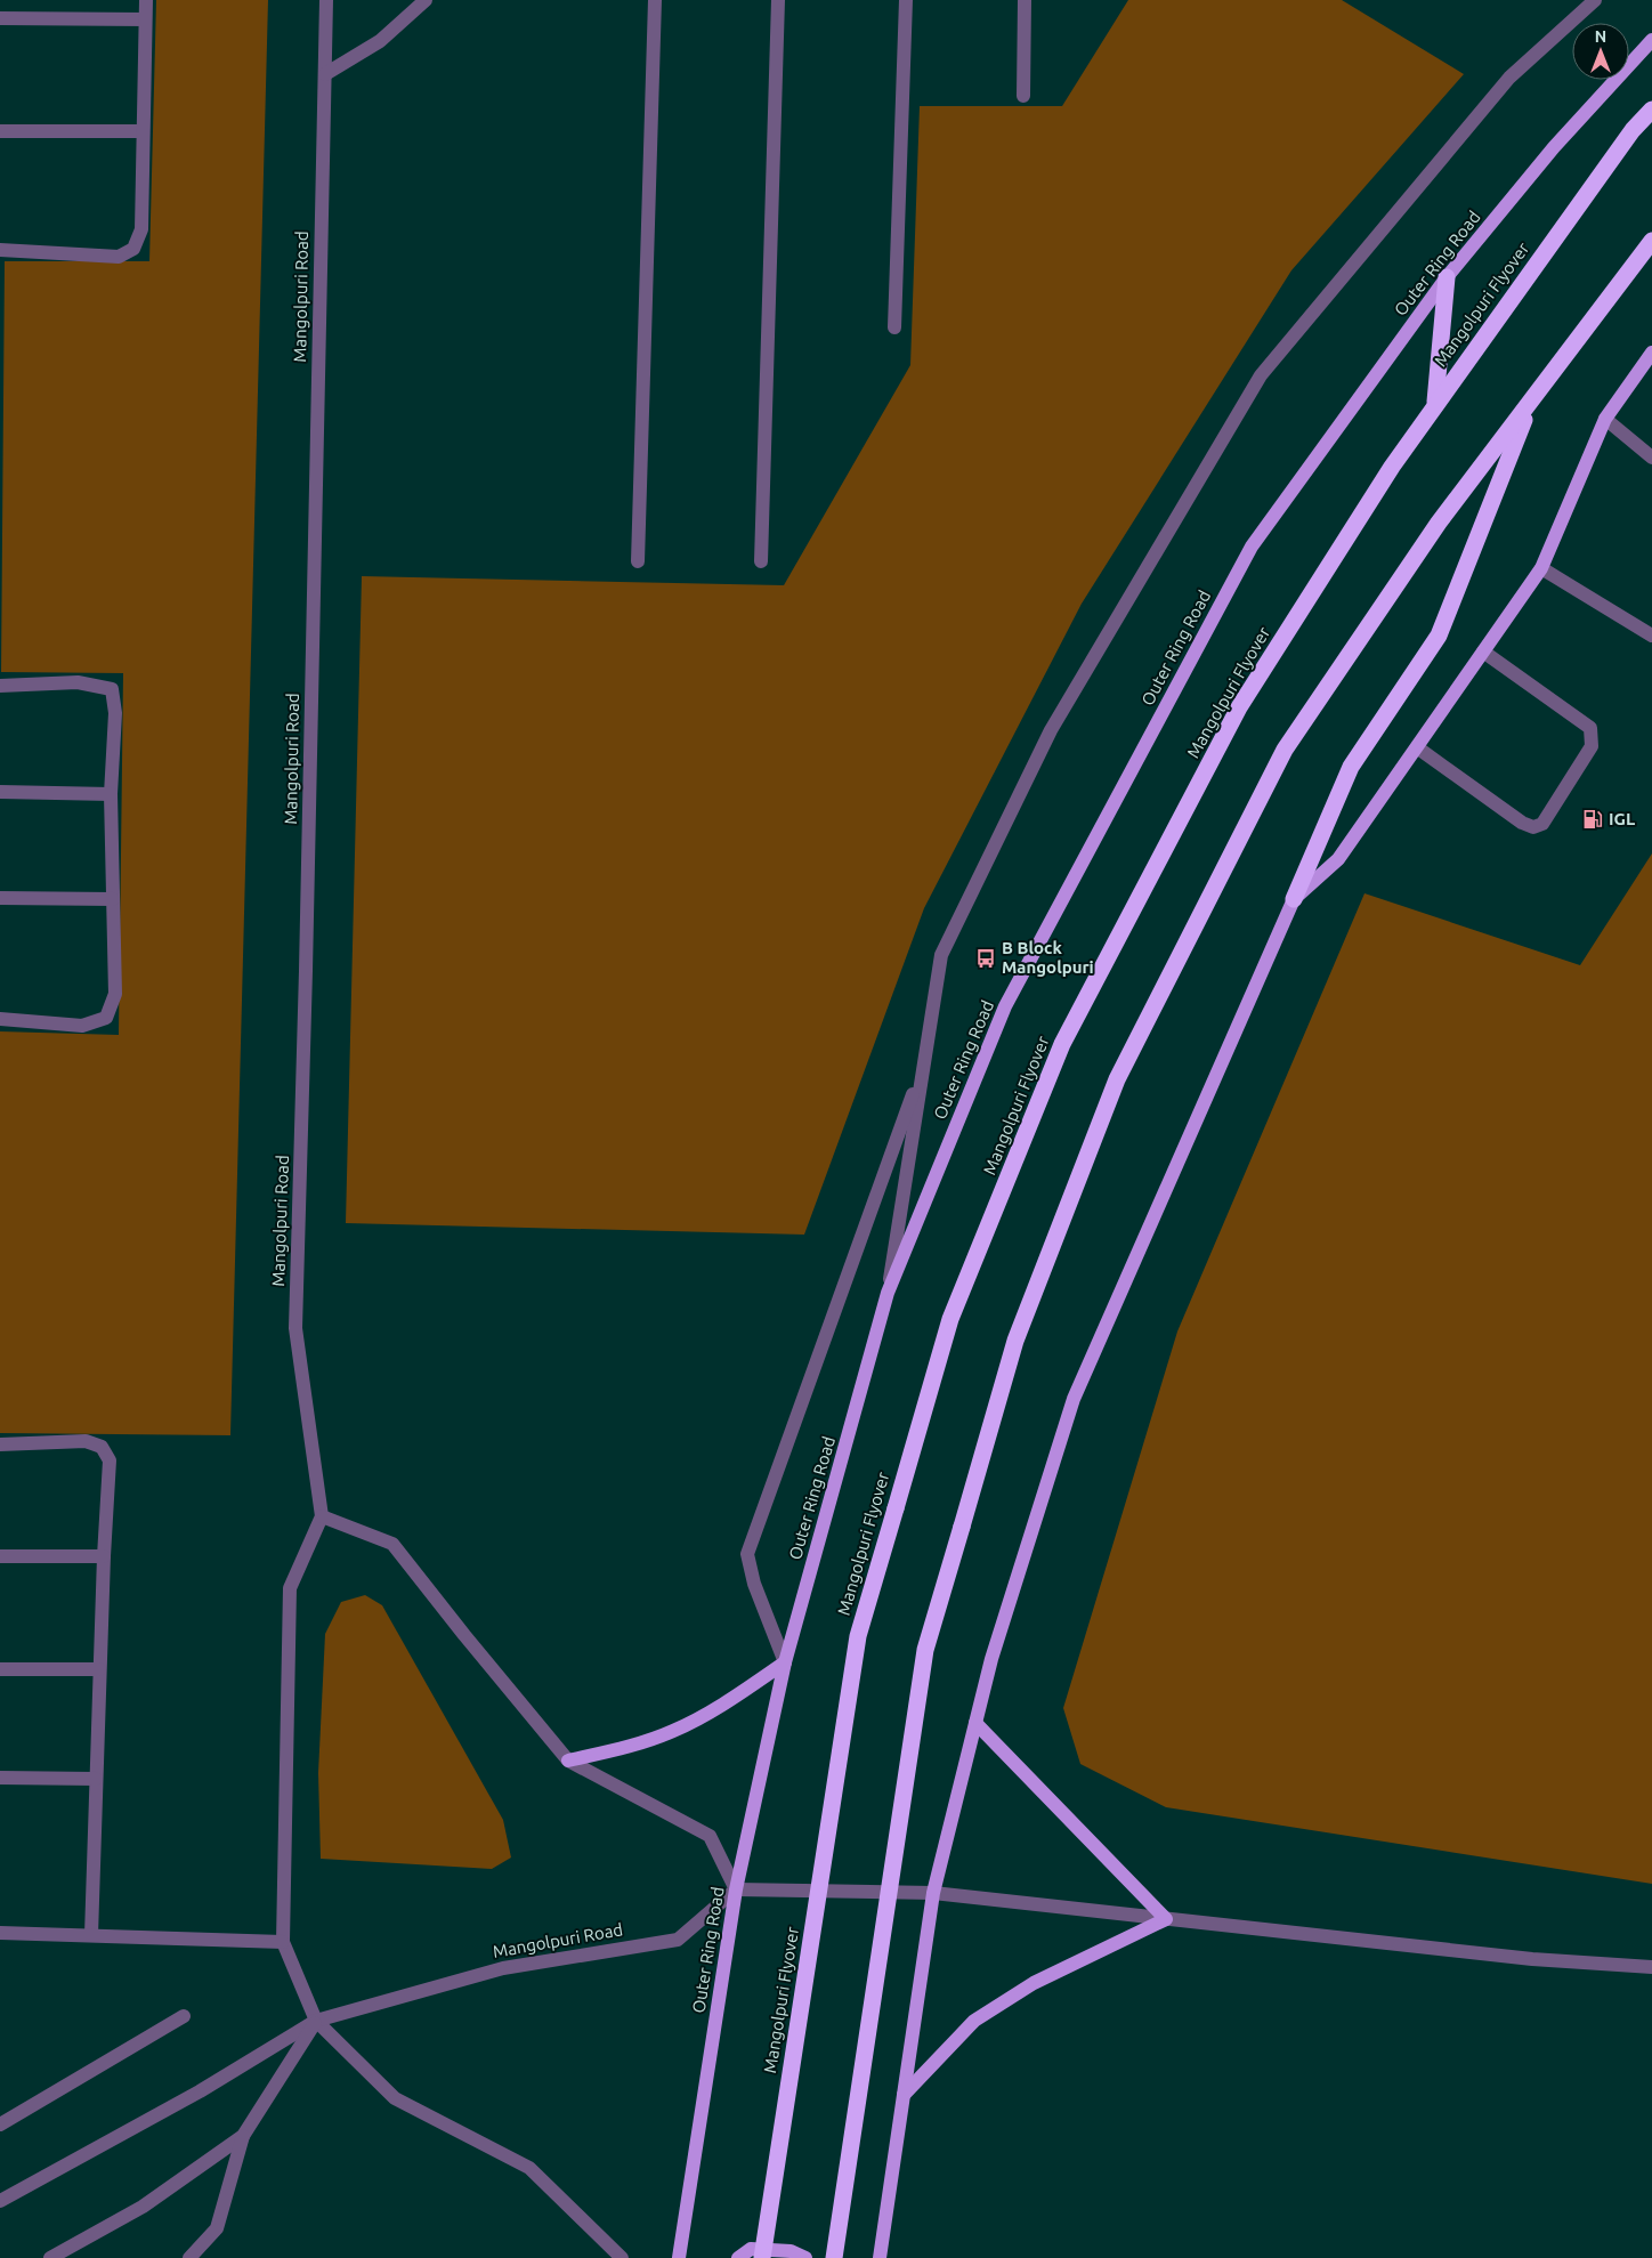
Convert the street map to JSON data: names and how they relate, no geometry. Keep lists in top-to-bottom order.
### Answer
{
  "streets": {
    "highway": ["Mangolpuri Flyover"],
    "main road": ["Outer Ring Road"],
    "street": ["Mangolpuri Road"]
  },
  "crossings": [
    ["Outer Ring Road", "Mangolpuri Road"]
  ],
  "places": {
    "fuel station": ["IGL"],
    "bus stop": ["B Block Mangolpuri"]
  },
  "north": "top"
}
